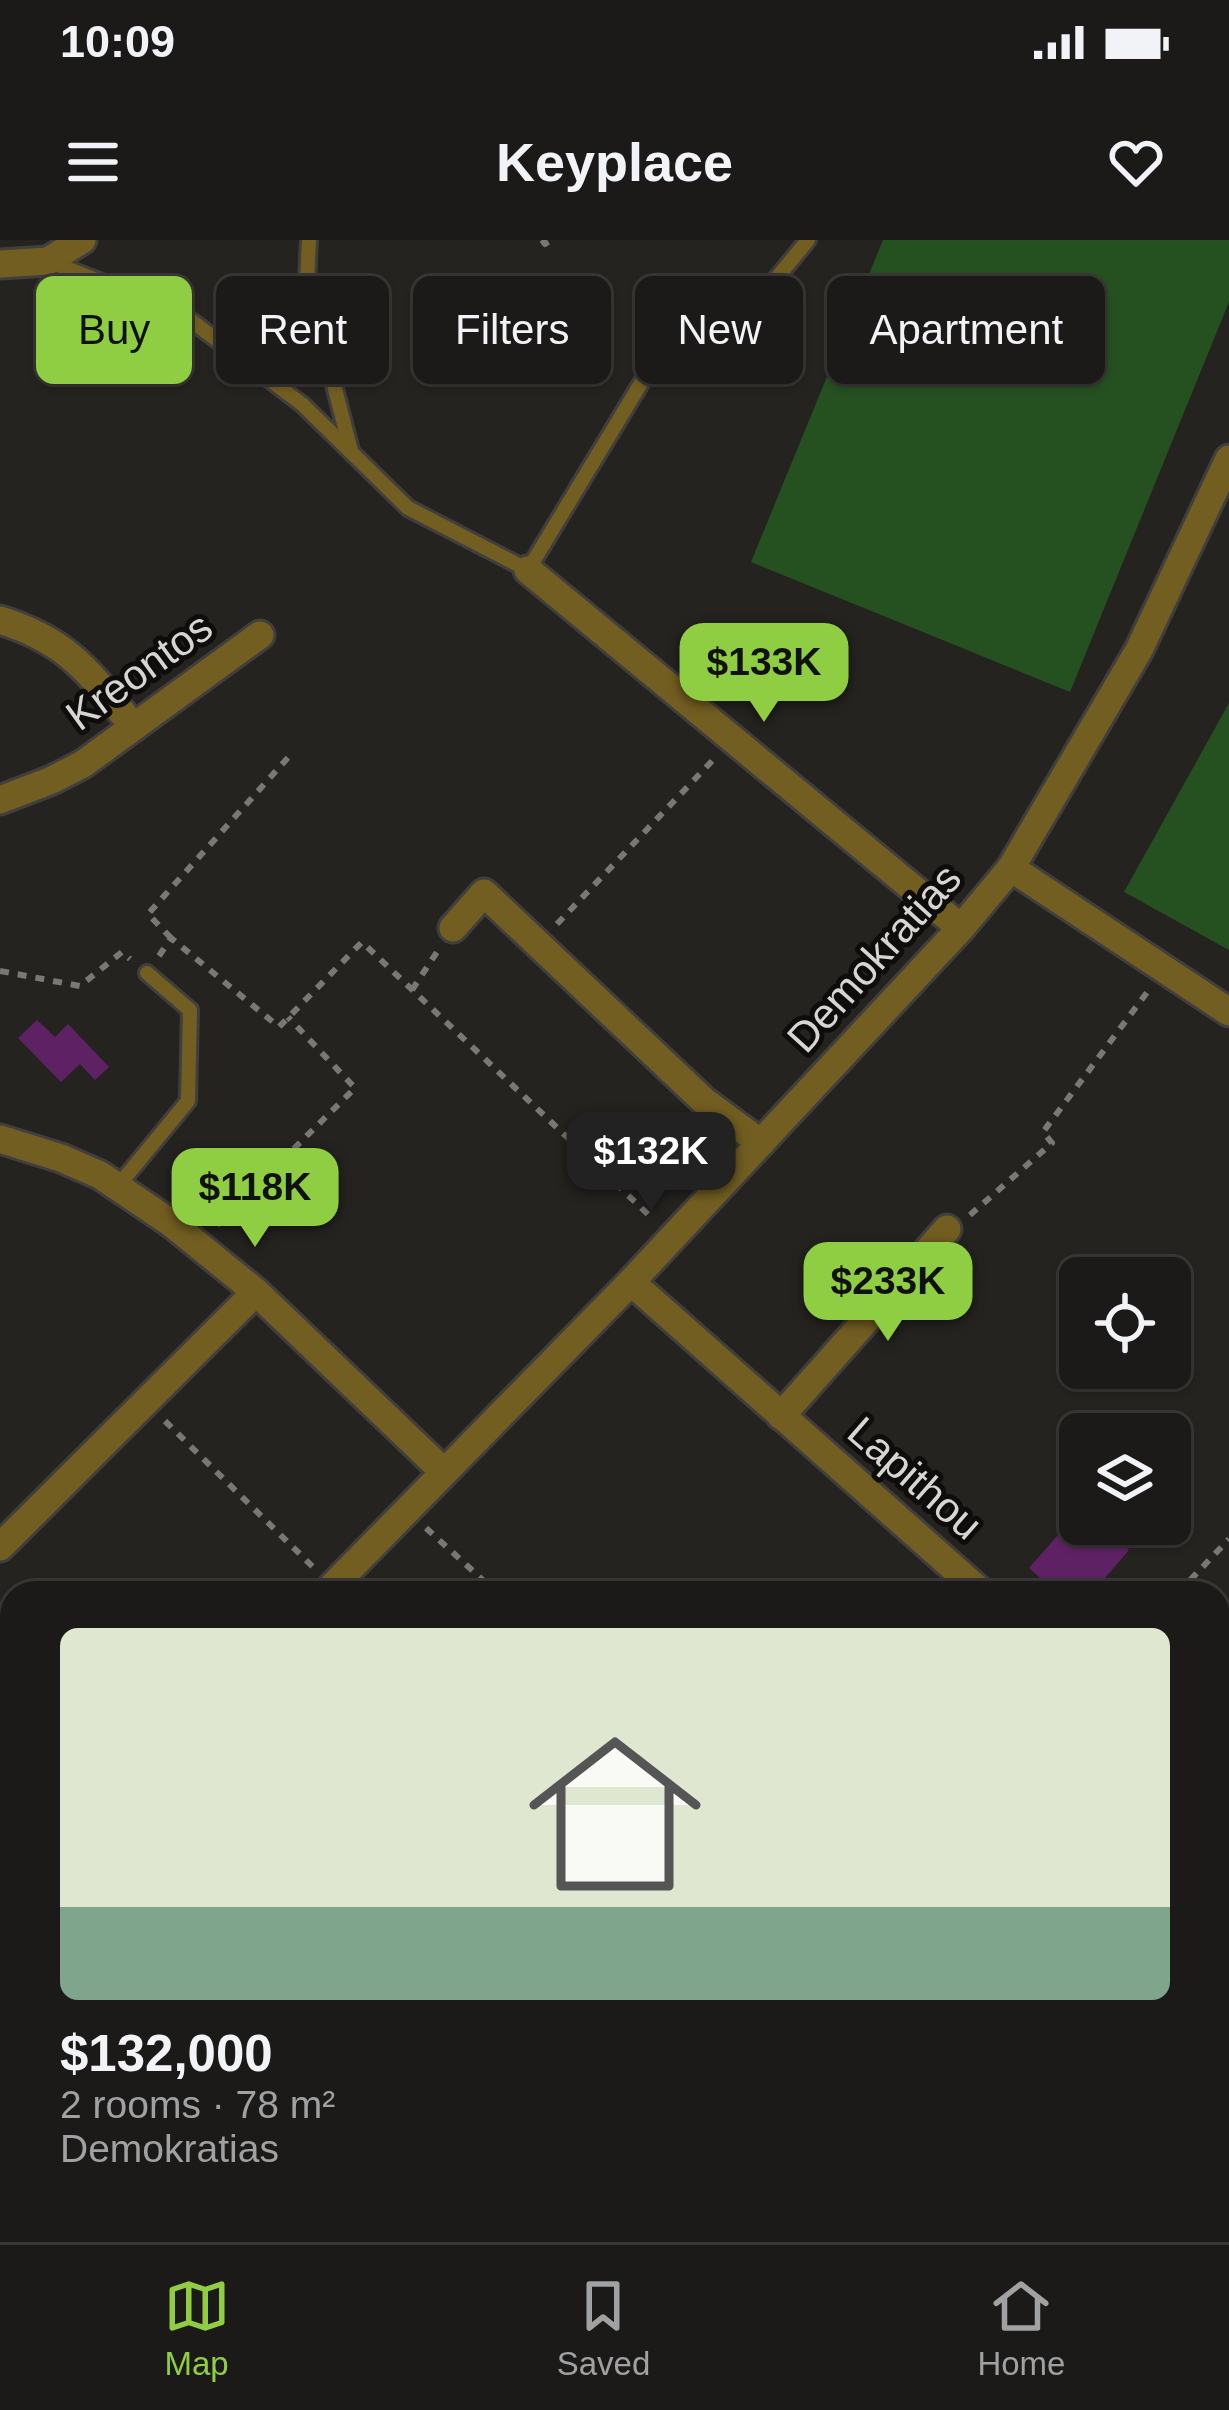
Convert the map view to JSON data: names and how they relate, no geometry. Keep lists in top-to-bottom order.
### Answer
{
  "streets": {
    "street": ["Kreontos", "Demokratias", "Lapithou"]
  },
  "crossings": [
    ["Demokratias", "Lapithou"]
  ],
  "page": {
    "status": "10:09",
    "header": "Keyplace",
    "chip": [
      "Buy",
      "Rent",
      "Filters",
      "New",
      "Apartment"
    ],
    "price": [
      "$133K",
      "$132K",
      "$118K",
      "$233K"
    ],
    "list": [
      {
        "name": "$132,000",
        "note": "2 rooms · 78 m² · Demokratias"
      }
    ],
    "tabs": ["Map", "Saved", "Home"]
  }
}
